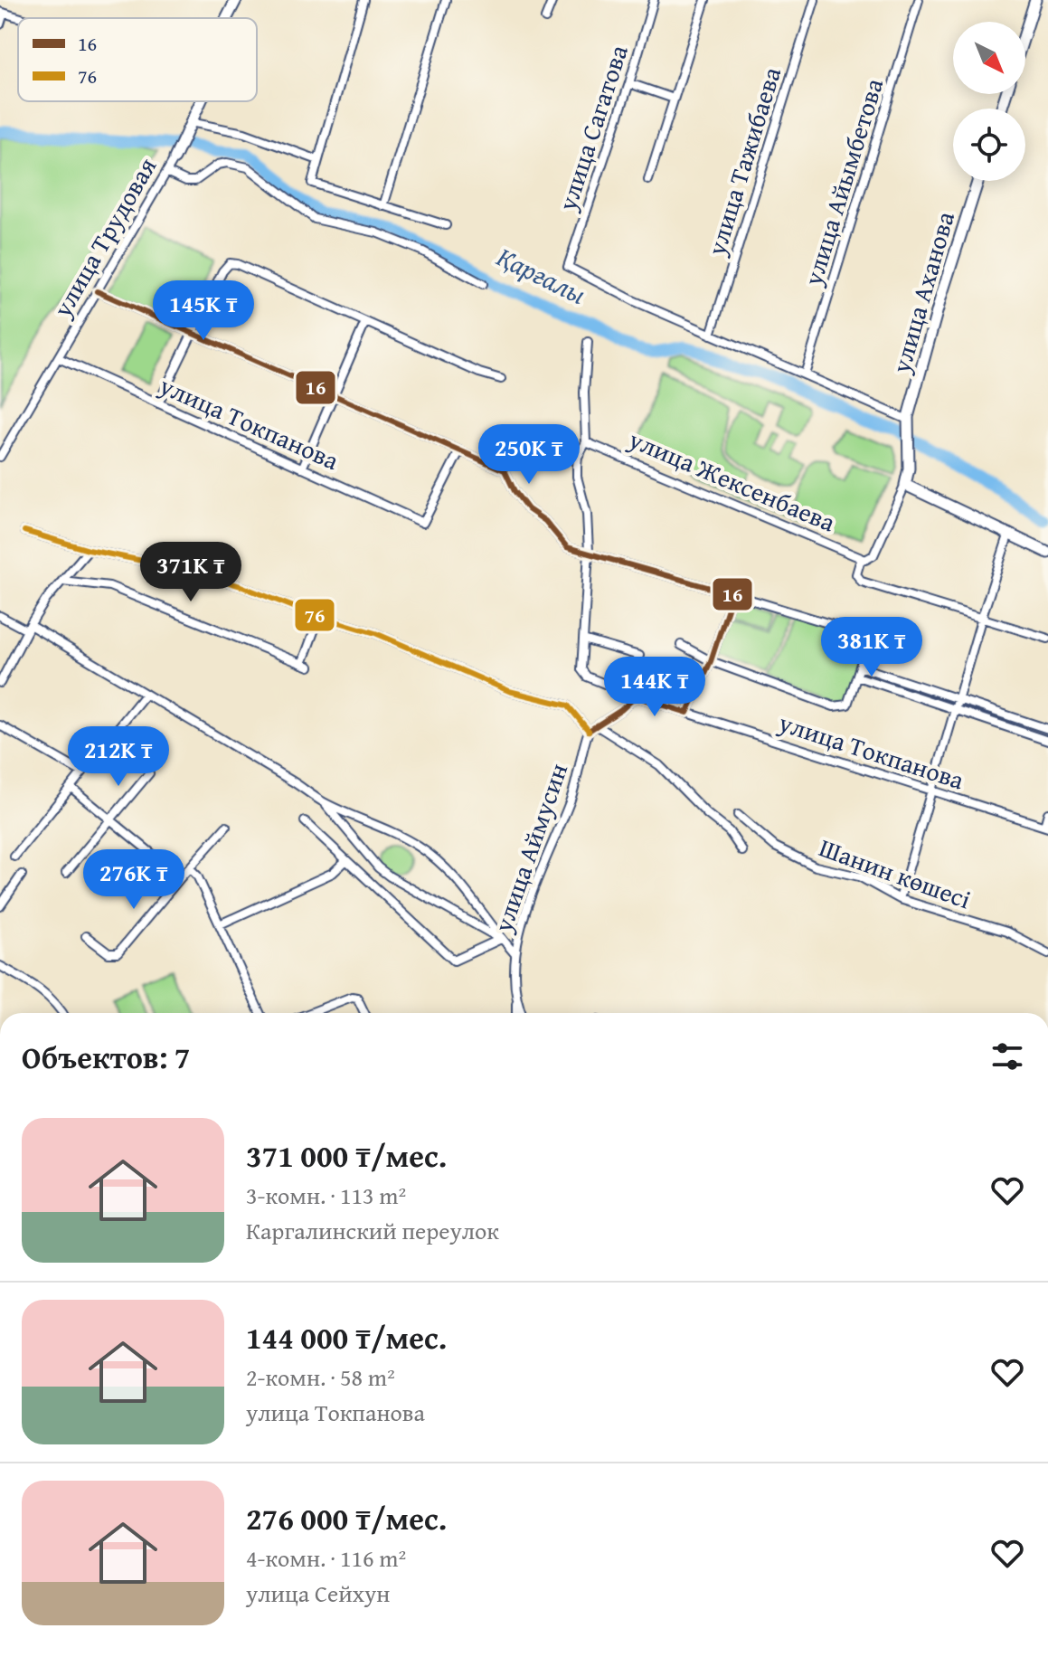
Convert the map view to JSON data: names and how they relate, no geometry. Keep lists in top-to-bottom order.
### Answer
{
  "streets": {
    "street": [
      "улица Сагатова",
      "улица Тажибаева",
      "улица Айымбетова",
      "улица Трудовая",
      "улица Аханова",
      "улица Токпанова",
      "улица Жексенбаева",
      "улица Аймусин",
      "Шанин көшесі"
    ]
  },
  "crossings": [
    ["улица Сагатова", "улица Тажибаева"],
    ["улица Трудовая", "улица Токпанова"]
  ],
  "water": ["Қарғалы"],
  "lines": ["transit line 16", "transit line 76"],
  "legend": ["16", "76"],
  "north": "bottom right",
  "page": {
    "price": [
      "145K ₸",
      "250K ₸",
      "371K ₸",
      "381K ₸",
      "144K ₸",
      "212K ₸",
      "276K ₸"
    ],
    "heading": "Объектов: 7",
    "list": [
      {
        "name": "371 000 ₸/мес.",
        "note": "3-комн. · 113 m² · Каргалинский переулок"
      },
      {
        "name": "144 000 ₸/мес.",
        "note": "2-комн. · 58 m² · улица Токпанова"
      },
      {
        "name": "276 000 ₸/мес.",
        "note": "4-комн. · 116 m² · улица Сейхун"
      }
    ]
  }
}
